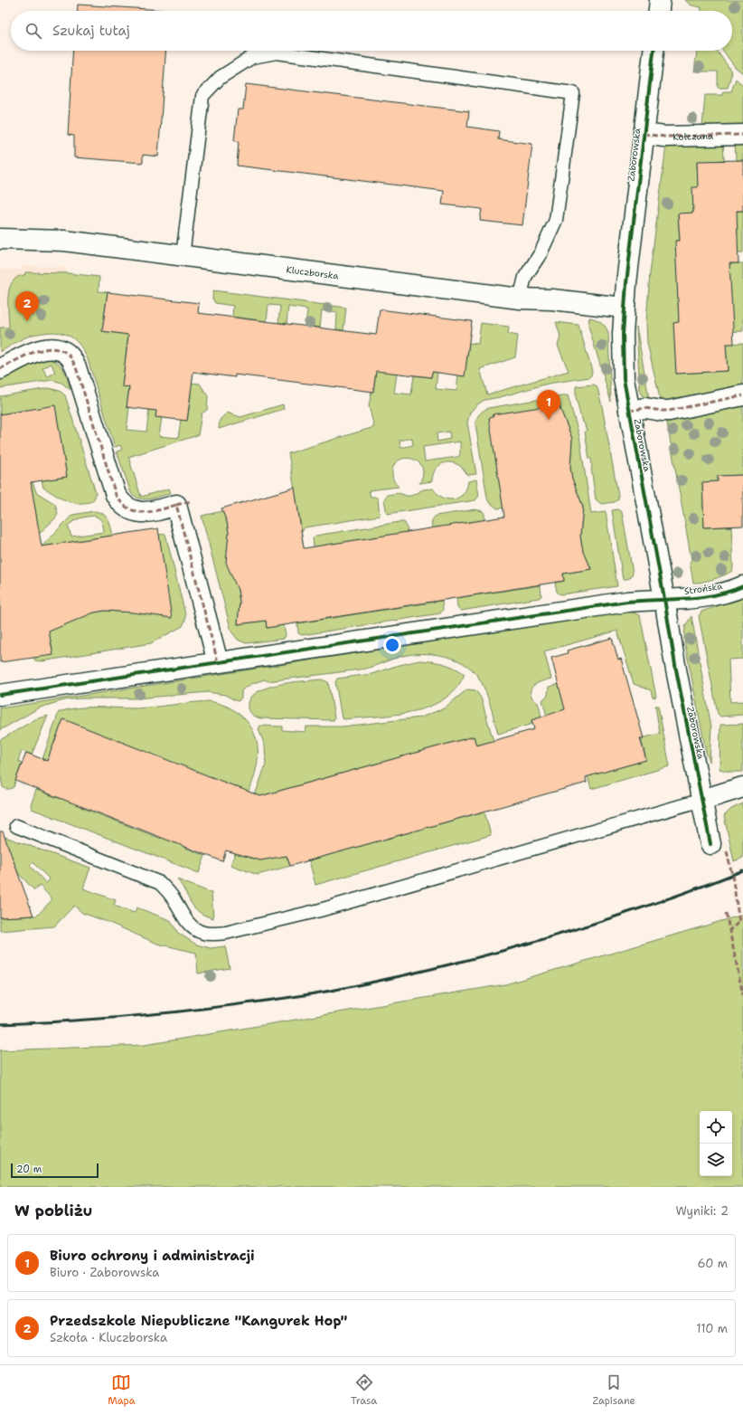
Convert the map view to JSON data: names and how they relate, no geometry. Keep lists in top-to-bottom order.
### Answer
{
  "streets": {
    "street": [
      "Kołczana",
      "Zaborowska",
      "Kluczborska",
      "Strońska"
    ]
  },
  "crossings": [
    ["Kołczana", "Zaborowska"],
    ["Zaborowska", "Kluczborska"],
    ["Zaborowska", "Strońska"]
  ],
  "scale_bar": "20 m",
  "page": {
    "search": "Szukaj tutaj",
    "pins": ["2", "1"],
    "scale": "20 m",
    "heading": ["W pobliżu", "Wyniki: 2"],
    "list": [
      {
        "mark": "1",
        "name": "Biuro ochrony i administracji",
        "note": "Biuro · Zaborowska",
        "value": "60 m"
      },
      {
        "mark": "2",
        "name": "Przedszkole Niepubliczne \"Kangurek Hop\"",
        "note": "Szkoła · Kluczborska",
        "value": "110 m"
      }
    ],
    "nav": ["Mapa", "Trasa", "Zapisane"]
  }
}
